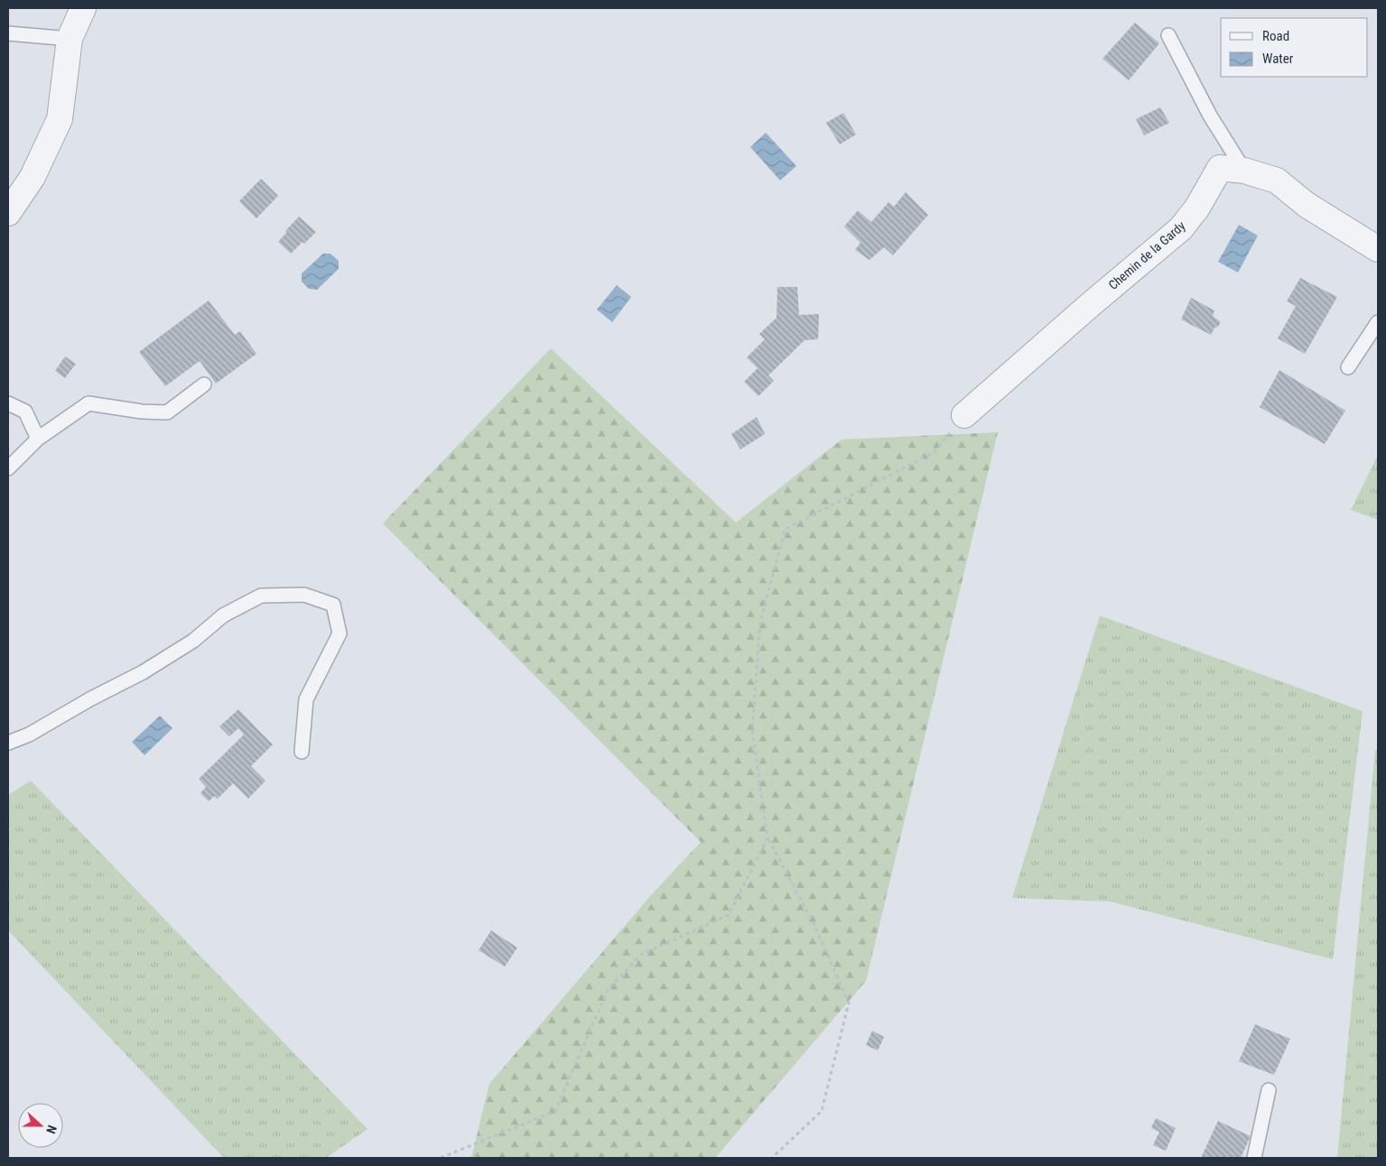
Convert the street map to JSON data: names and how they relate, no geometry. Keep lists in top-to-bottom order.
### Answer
{
  "streets": {
    "street": ["Chemin de la Gardy"]
  },
  "legend": ["Road", "Water"],
  "north": "right"
}
